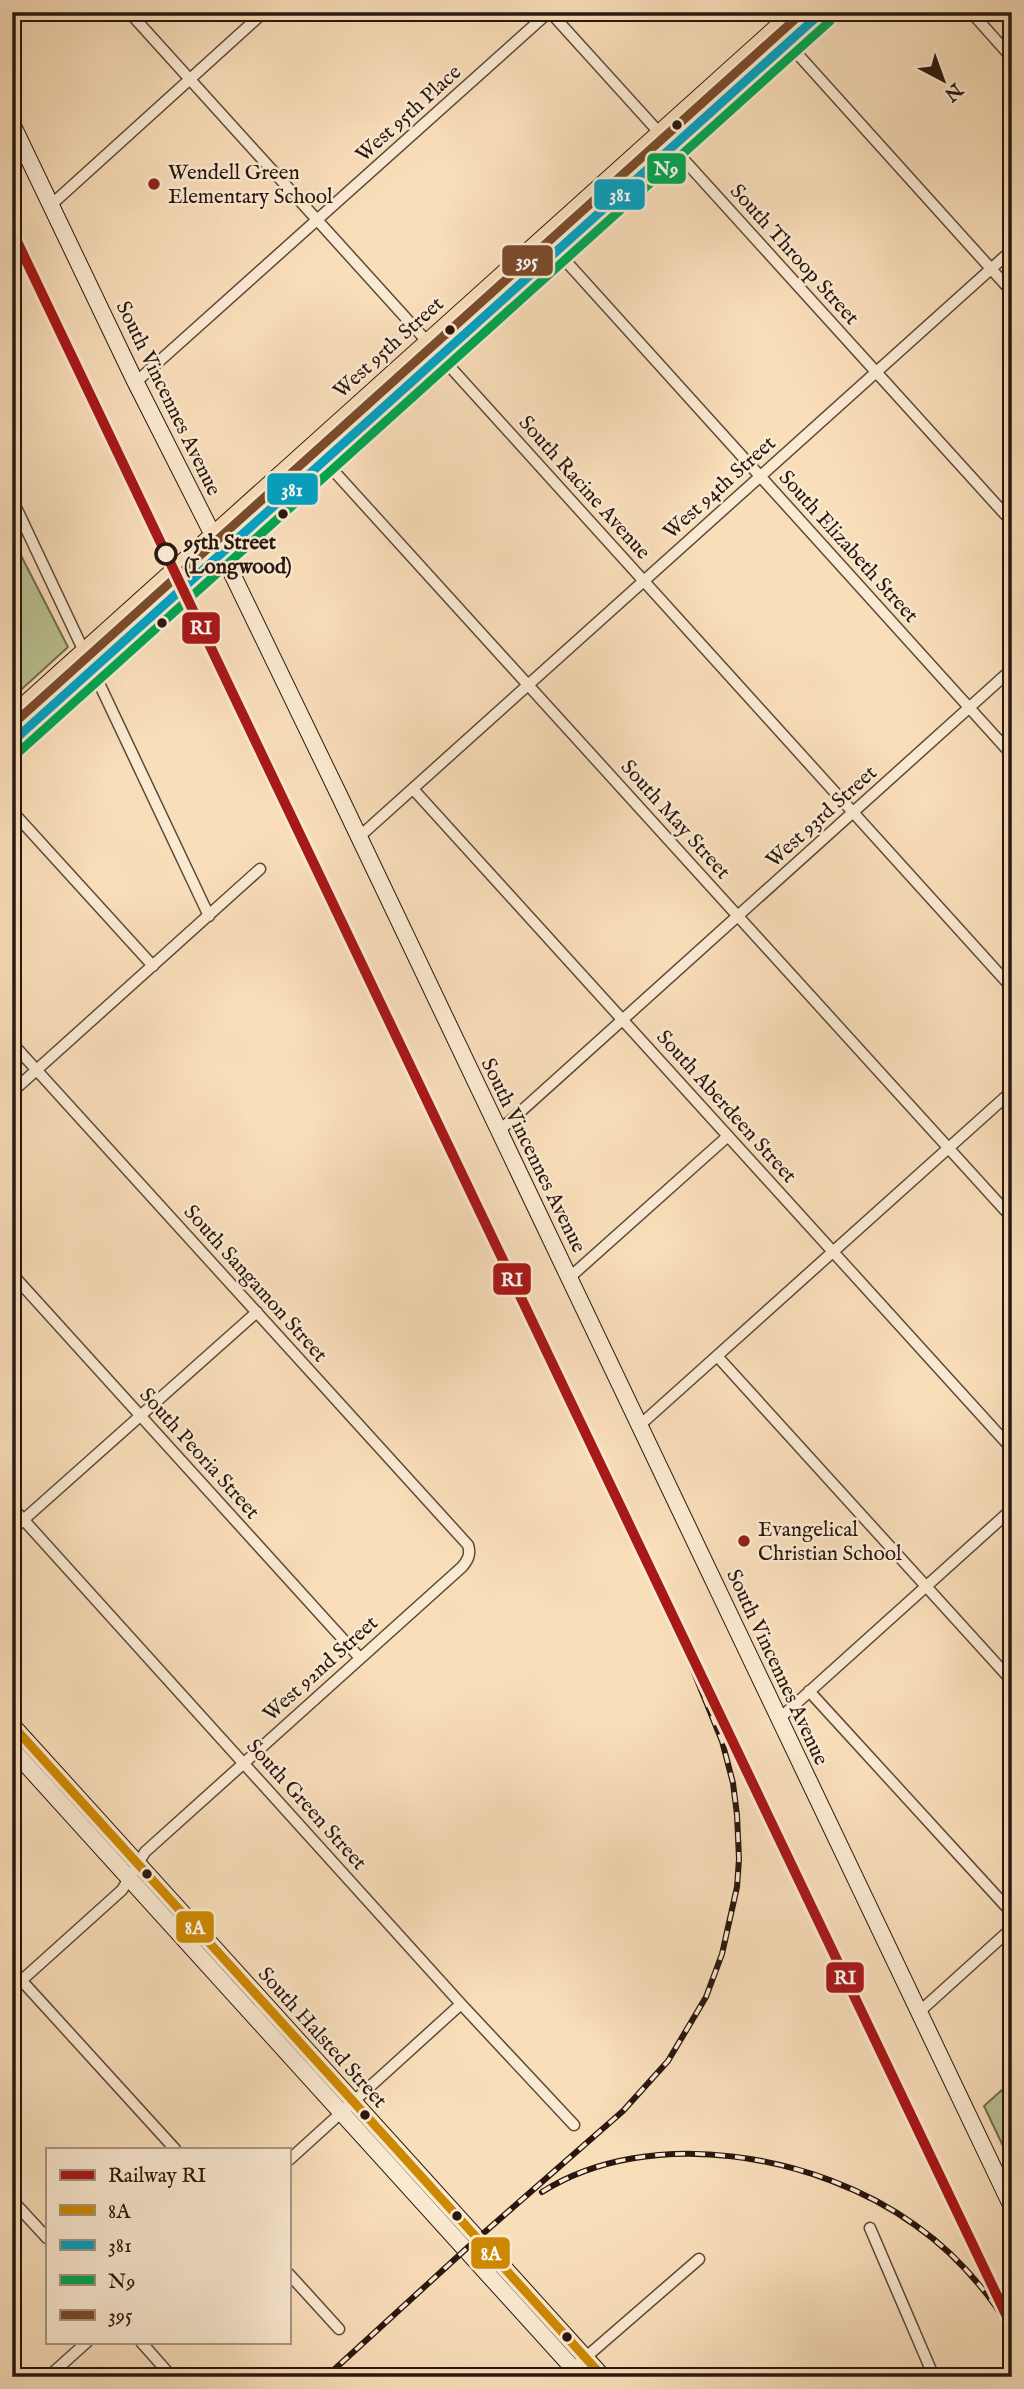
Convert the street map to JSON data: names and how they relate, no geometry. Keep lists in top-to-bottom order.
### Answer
{
  "streets": {
    "main road": ["West 95th Street", "South Vincennes Avenue", "South Halsted Street"],
    "street": [
      "West 95th Place",
      "South Throop Street",
      "South Racine Avenue",
      "West 94th Street",
      "South Elizabeth Street",
      "West 93rd Street",
      "South May Street",
      "South Aberdeen Street",
      "South Sangamon Street",
      "South Peoria Street",
      "West 92nd Street",
      "South Green Street"
    ]
  },
  "crossings": [
    ["West 95th Place", "South Throop Street"],
    ["West 95th Place", "South Vincennes Avenue"],
    ["West 95th Place", "South Racine Avenue"],
    ["South Throop Street", "West 95th Street"],
    ["South Throop Street", "West 94th Street"],
    ["West 95th Street", "South Vincennes Avenue"],
    ["West 95th Street", "South Racine Avenue"],
    ["West 95th Street", "South Elizabeth Street"],
    ["West 95th Street", "South May Street"],
    ["South Vincennes Avenue", "West 94th Street"],
    ["South Vincennes Avenue", "West 93rd Street"],
    ["South Racine Avenue", "West 94th Street"],
    ["South Racine Avenue", "West 93rd Street"],
    ["West 94th Street", "South Elizabeth Street"],
    ["West 94th Street", "South May Street"],
    ["West 94th Street", "South Aberdeen Street"],
    ["South Elizabeth Street", "West 93rd Street"],
    ["West 93rd Street", "South May Street"],
    ["West 93rd Street", "South Aberdeen Street"],
    ["South Sangamon Street", "West 92nd Street"],
    ["South Peoria Street", "West 92nd Street"],
    ["West 92nd Street", "South Green Street"],
    ["West 92nd Street", "South Halsted Street"]
  ],
  "places": ["Wendell Green Elementary School", "95th Street (Longwood)", "Evangelical Christian School"],
  "lines": [
    "transit line 381",
    "transit line 395",
    "transit line N9",
    "rail line RI",
    "transit line 8A"
  ],
  "legend": [
    "Railway RI",
    "8A",
    "381",
    "N9",
    "395"
  ],
  "north": "bottom right"
}
